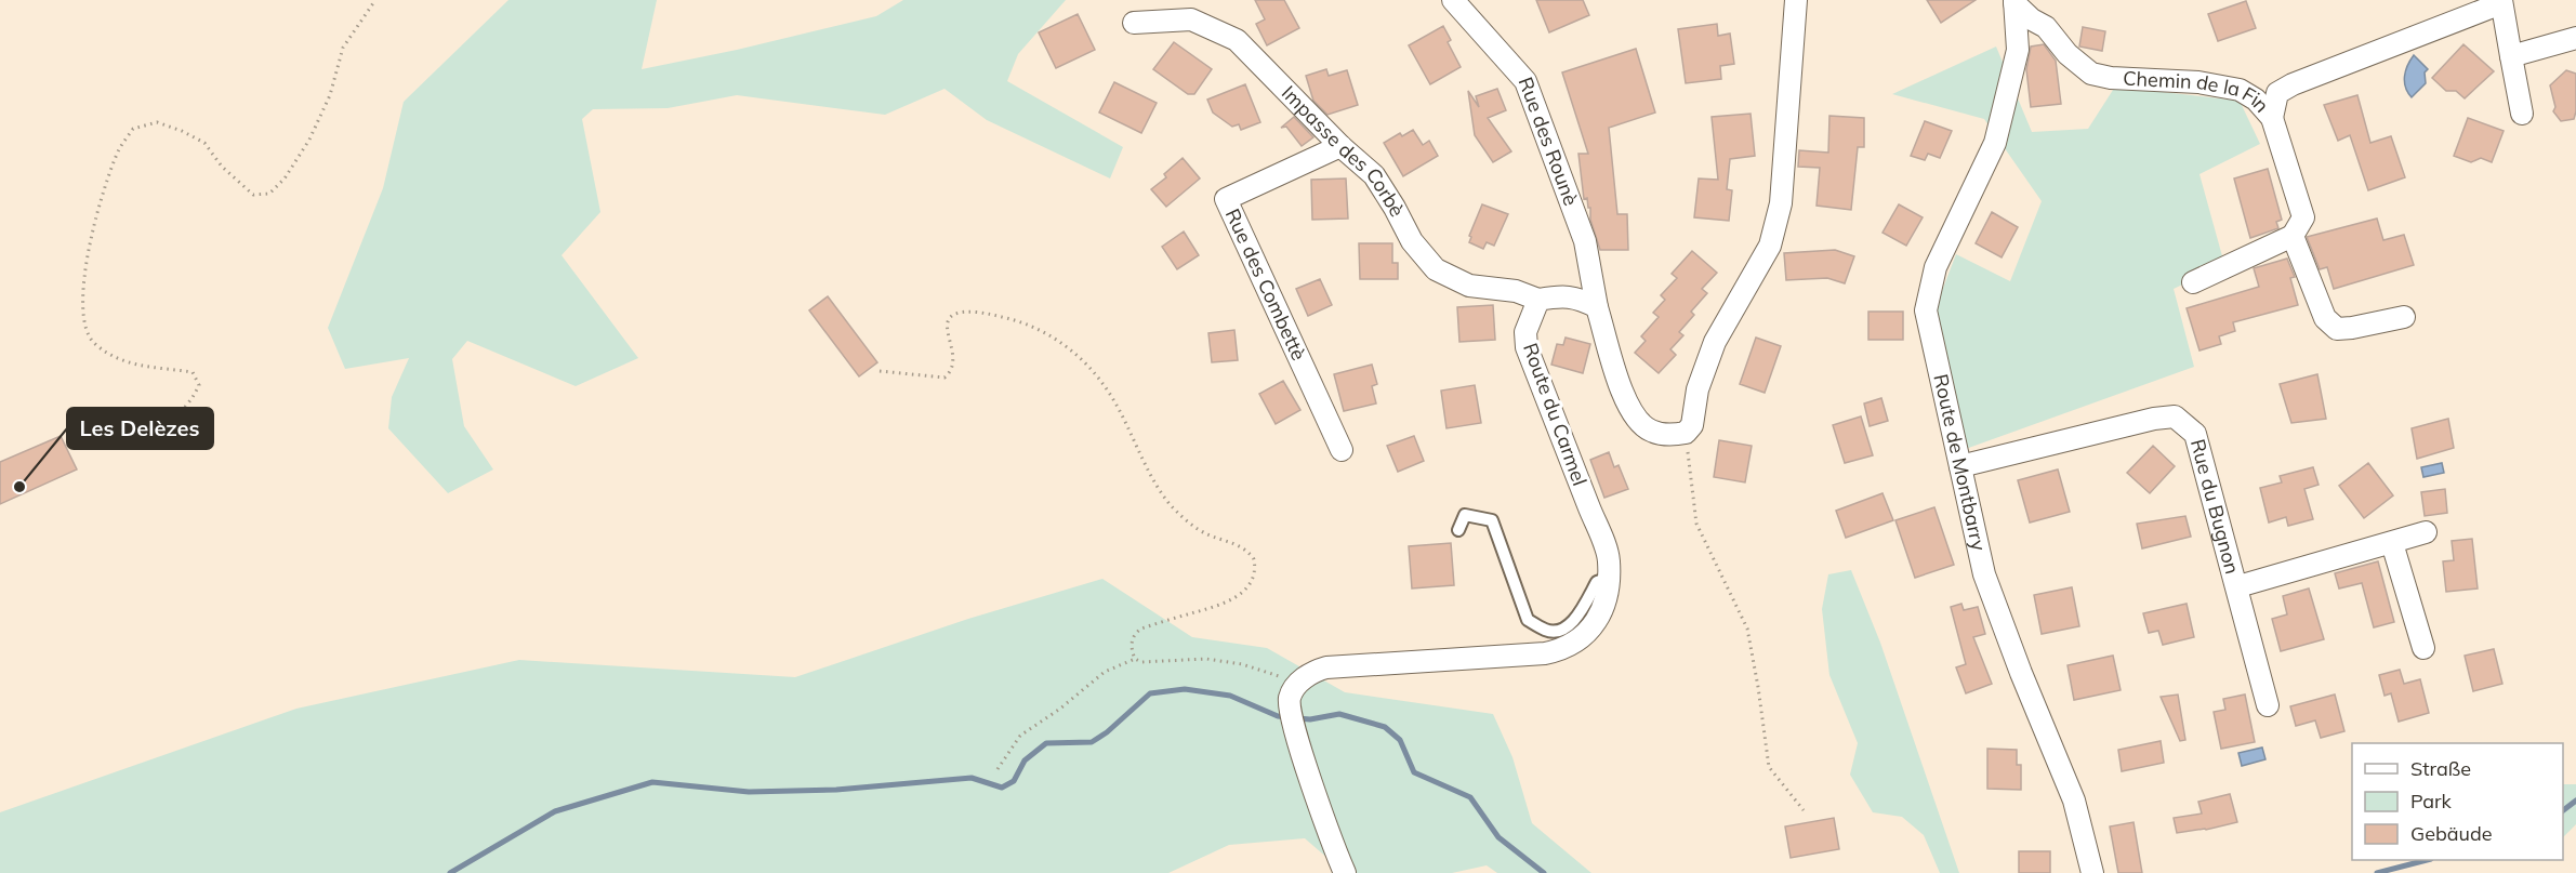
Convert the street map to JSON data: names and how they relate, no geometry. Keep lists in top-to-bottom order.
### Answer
{
  "streets": {
    "street": [
      "Chemin de la Fin",
      "Rue des Rounè",
      "Impasse des Corbè",
      "Rue des Combettè",
      "Route du Carmel",
      "Route de Montbarry",
      "Rue du Bugnon"
    ]
  },
  "crossings": [
    ["Chemin de la Fin", "Route de Montbarry"],
    ["Impasse des Corbè", "Rue des Combettè"],
    ["Impasse des Corbè", "Route du Carmel"],
    ["Route de Montbarry", "Rue du Bugnon"]
  ],
  "places": ["Les Delèzes"],
  "legend": ["Straße", "Park", "Gebäude"]
}
